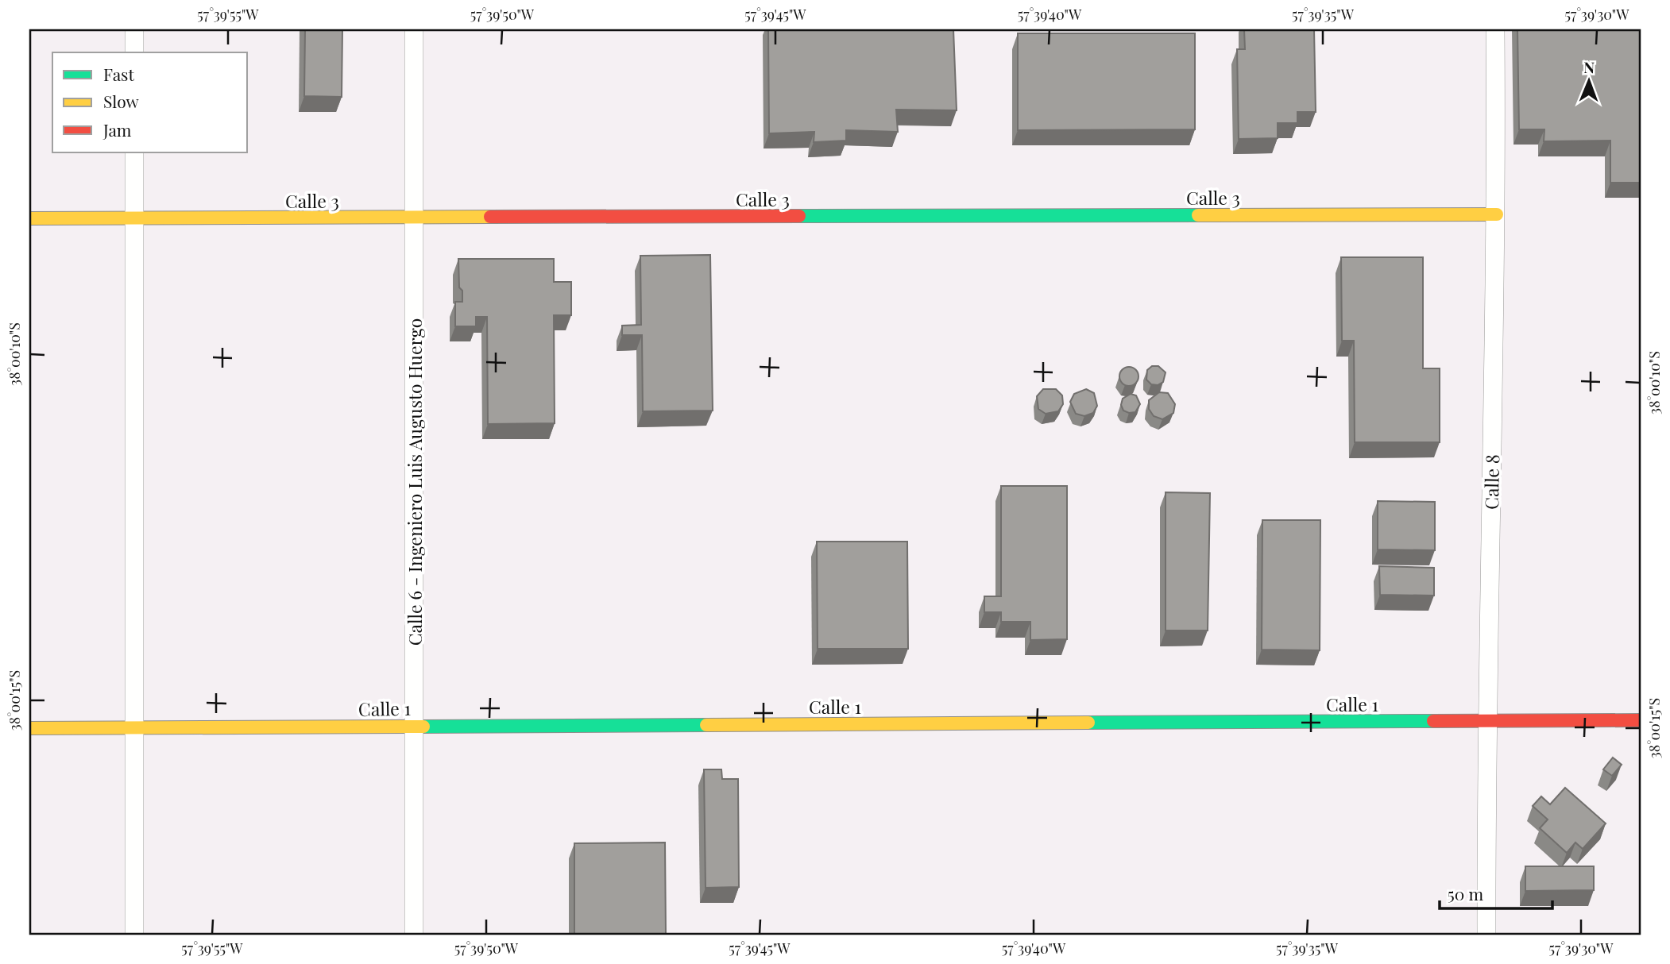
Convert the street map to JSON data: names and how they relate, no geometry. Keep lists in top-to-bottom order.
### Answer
{
  "streets": {
    "street": [
      "Calle 3",
      "Calle 6 - Ingeniero Luis Augusto Huergo",
      "Calle 8",
      "Calle 1"
    ]
  },
  "crossings": [
    ["Calle 3", "Calle 6 - Ingeniero Luis Augusto Huergo"],
    ["Calle 3", "Calle 8"],
    ["Calle 6 - Ingeniero Luis Augusto Huergo", "Calle 1"],
    ["Calle 8", "Calle 1"]
  ],
  "legend": ["Fast", "Slow", "Jam"],
  "scale_bar": "50 m",
  "north": "top",
  "coordinates": [
    "57°39'55\"W",
    "57°39'50\"W",
    "57°39'45\"W",
    "57°39'40\"W",
    "57°39'35\"W",
    "57°39'30\"W",
    "38°00'10\"S",
    "38°00'15\"S"
  ]
}
